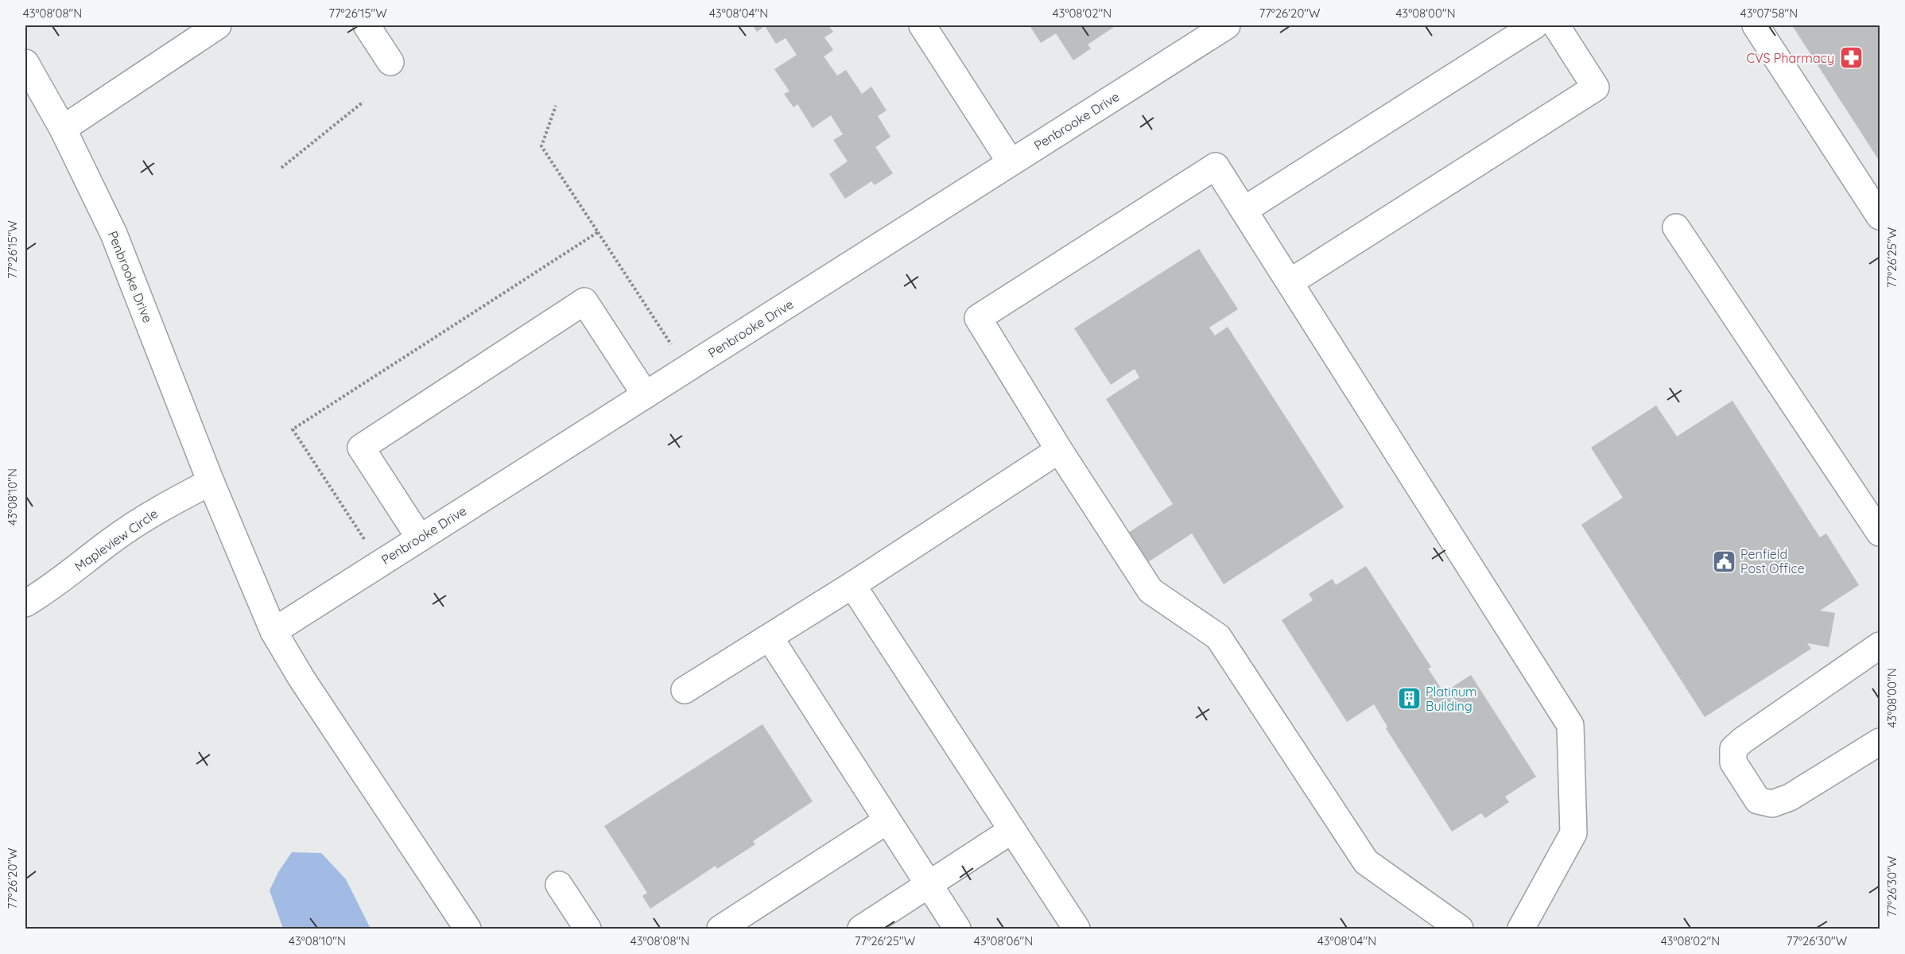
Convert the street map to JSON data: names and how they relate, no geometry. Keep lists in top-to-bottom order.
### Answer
{
  "streets": {
    "street": ["Penbrooke Drive", "Mapleview Circle"]
  },
  "crossings": [
    ["Penbrooke Drive", "Mapleview Circle"]
  ],
  "places": {
    "pharmacy": ["CVS Pharmacy"],
    "public building": ["Penfield Post Office"],
    "building": ["Platinum Building"]
  },
  "coordinates": [
    "43°08'08\"N",
    "77°26'15\"W",
    "43°08'04\"N",
    "43°08'02\"N",
    "77°26'20\"W",
    "43°08'00\"N",
    "43°07'58\"N",
    "77°26'25\"W",
    "43°08'10\"N",
    "77°26'30\"W",
    "43°08'06\"N"
  ]
}
